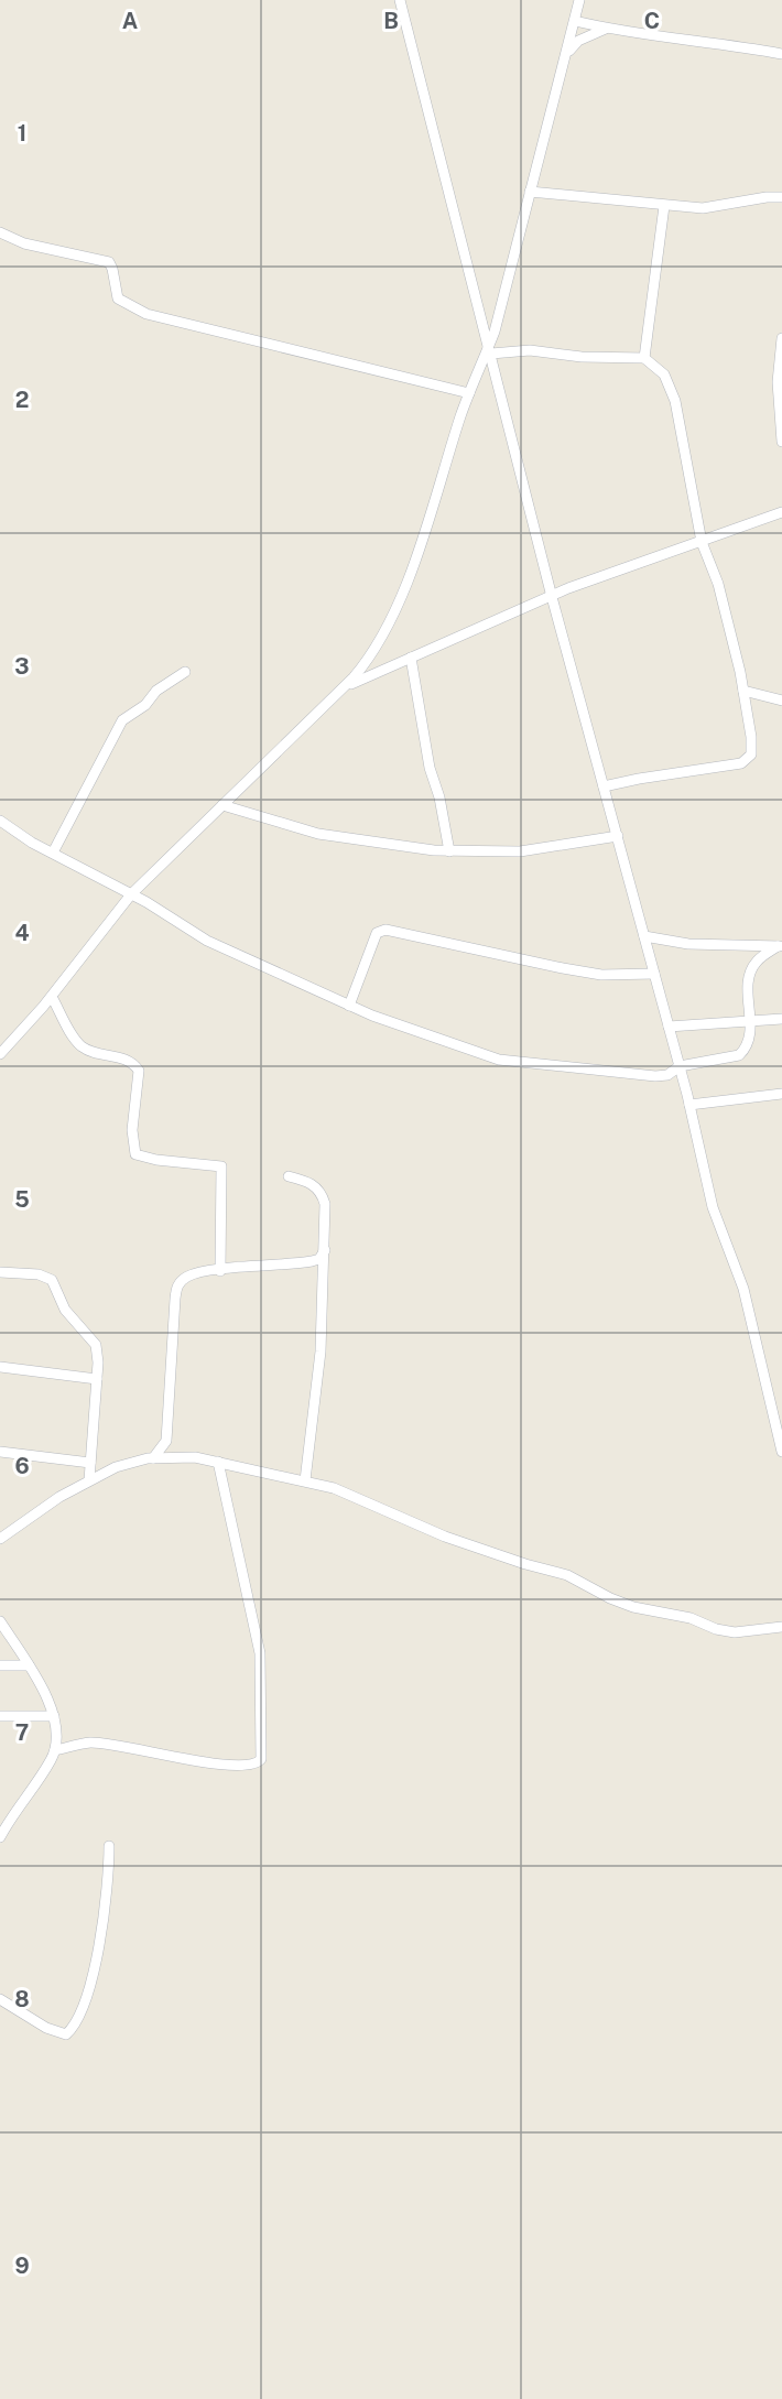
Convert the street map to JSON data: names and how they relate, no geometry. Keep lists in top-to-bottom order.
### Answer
{
  "grid": {
    "columns": ["A", "B", "C"],
    "rows": [
      "1",
      "2",
      "3",
      "4",
      "5",
      "6",
      "7",
      "8",
      "9"
    ]
  }
}
